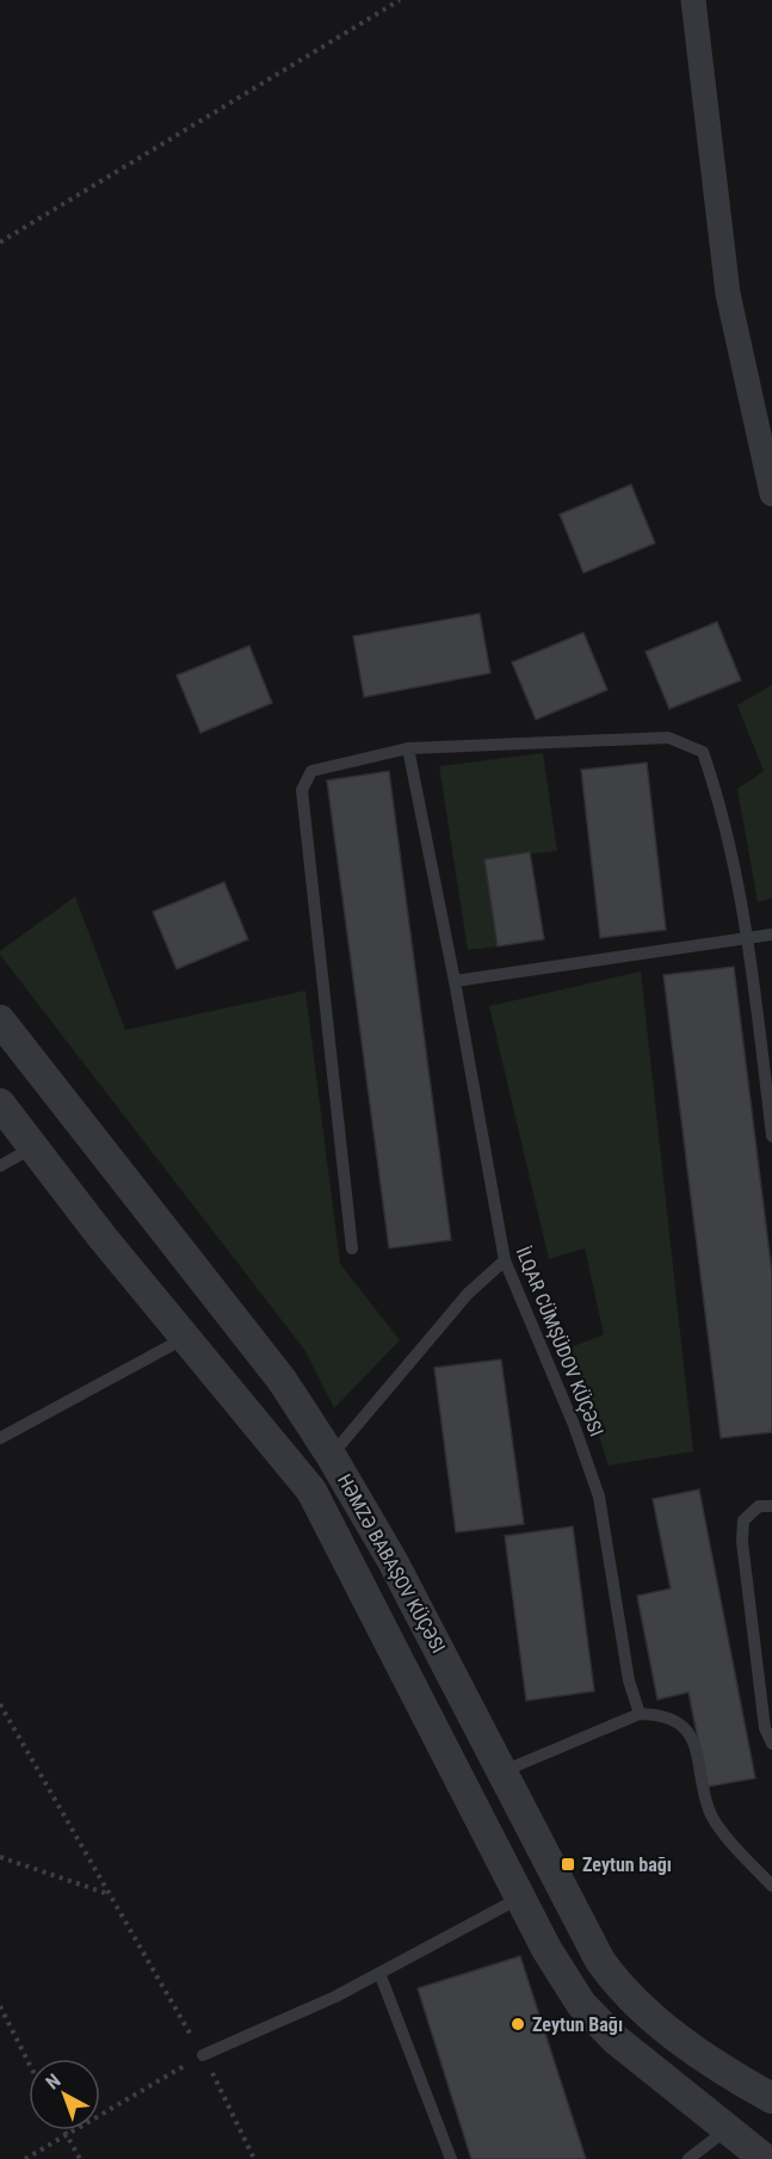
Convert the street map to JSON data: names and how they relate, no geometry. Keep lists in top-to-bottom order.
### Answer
{
  "streets": {
    "street": ["HƏMZƏ BABAŞOV KÜÇƏSI"],
    "lane": ["İLQAR CÜMŞÜDOV KÜÇƏSI"]
  },
  "places": {
    "transit": ["Zeytun bağı"],
    "other": ["Zeytun Bağı"]
  },
  "north": "top left"
}
